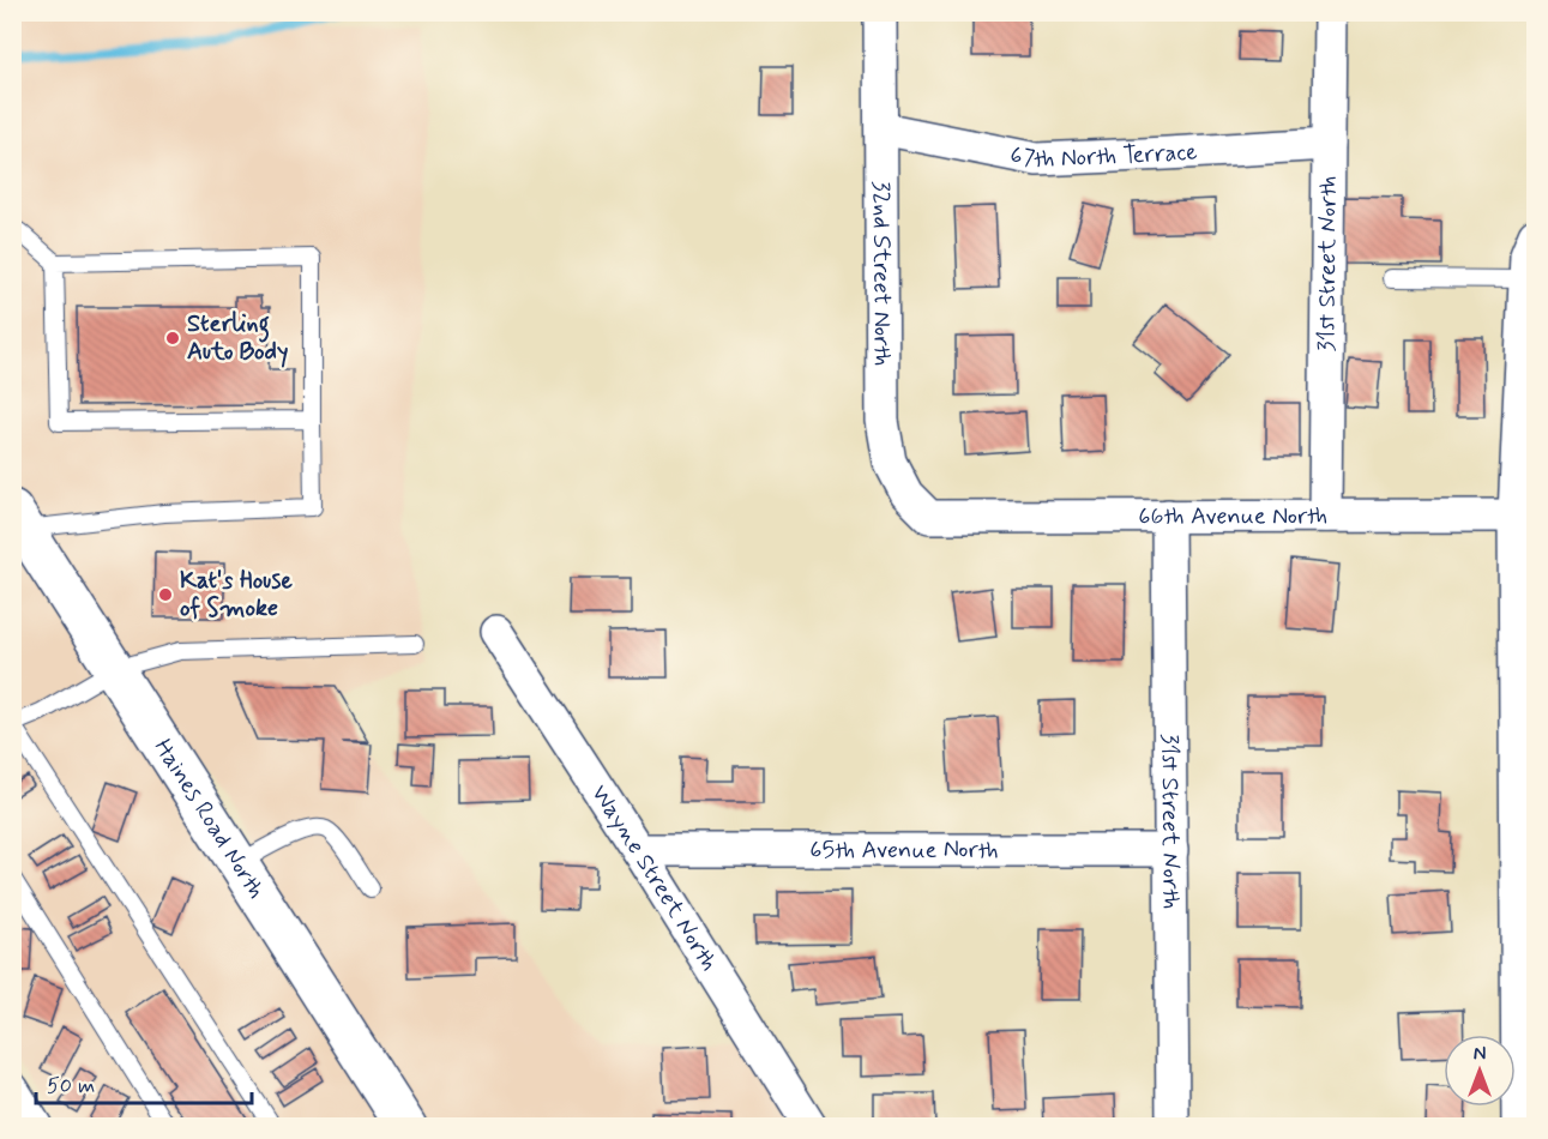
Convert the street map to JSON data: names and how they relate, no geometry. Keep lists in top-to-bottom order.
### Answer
{
  "streets": {
    "street": [
      "67th North Terrace",
      "31st Street North",
      "32nd Street North",
      "66th Avenue North",
      "Haines Road North",
      "65th Avenue North",
      "Wayne Street North"
    ]
  },
  "crossings": [
    ["67th North Terrace", "31st Street North"],
    ["67th North Terrace", "32nd Street North"],
    ["31st Street North", "66th Avenue North"],
    ["31st Street North", "65th Avenue North"],
    ["32nd Street North", "66th Avenue North"],
    ["65th Avenue North", "Wayne Street North"]
  ],
  "places": ["Sterling Auto Body", "Kat's House of Smoke"],
  "scale_bar": "50 m",
  "north": "top"
}
